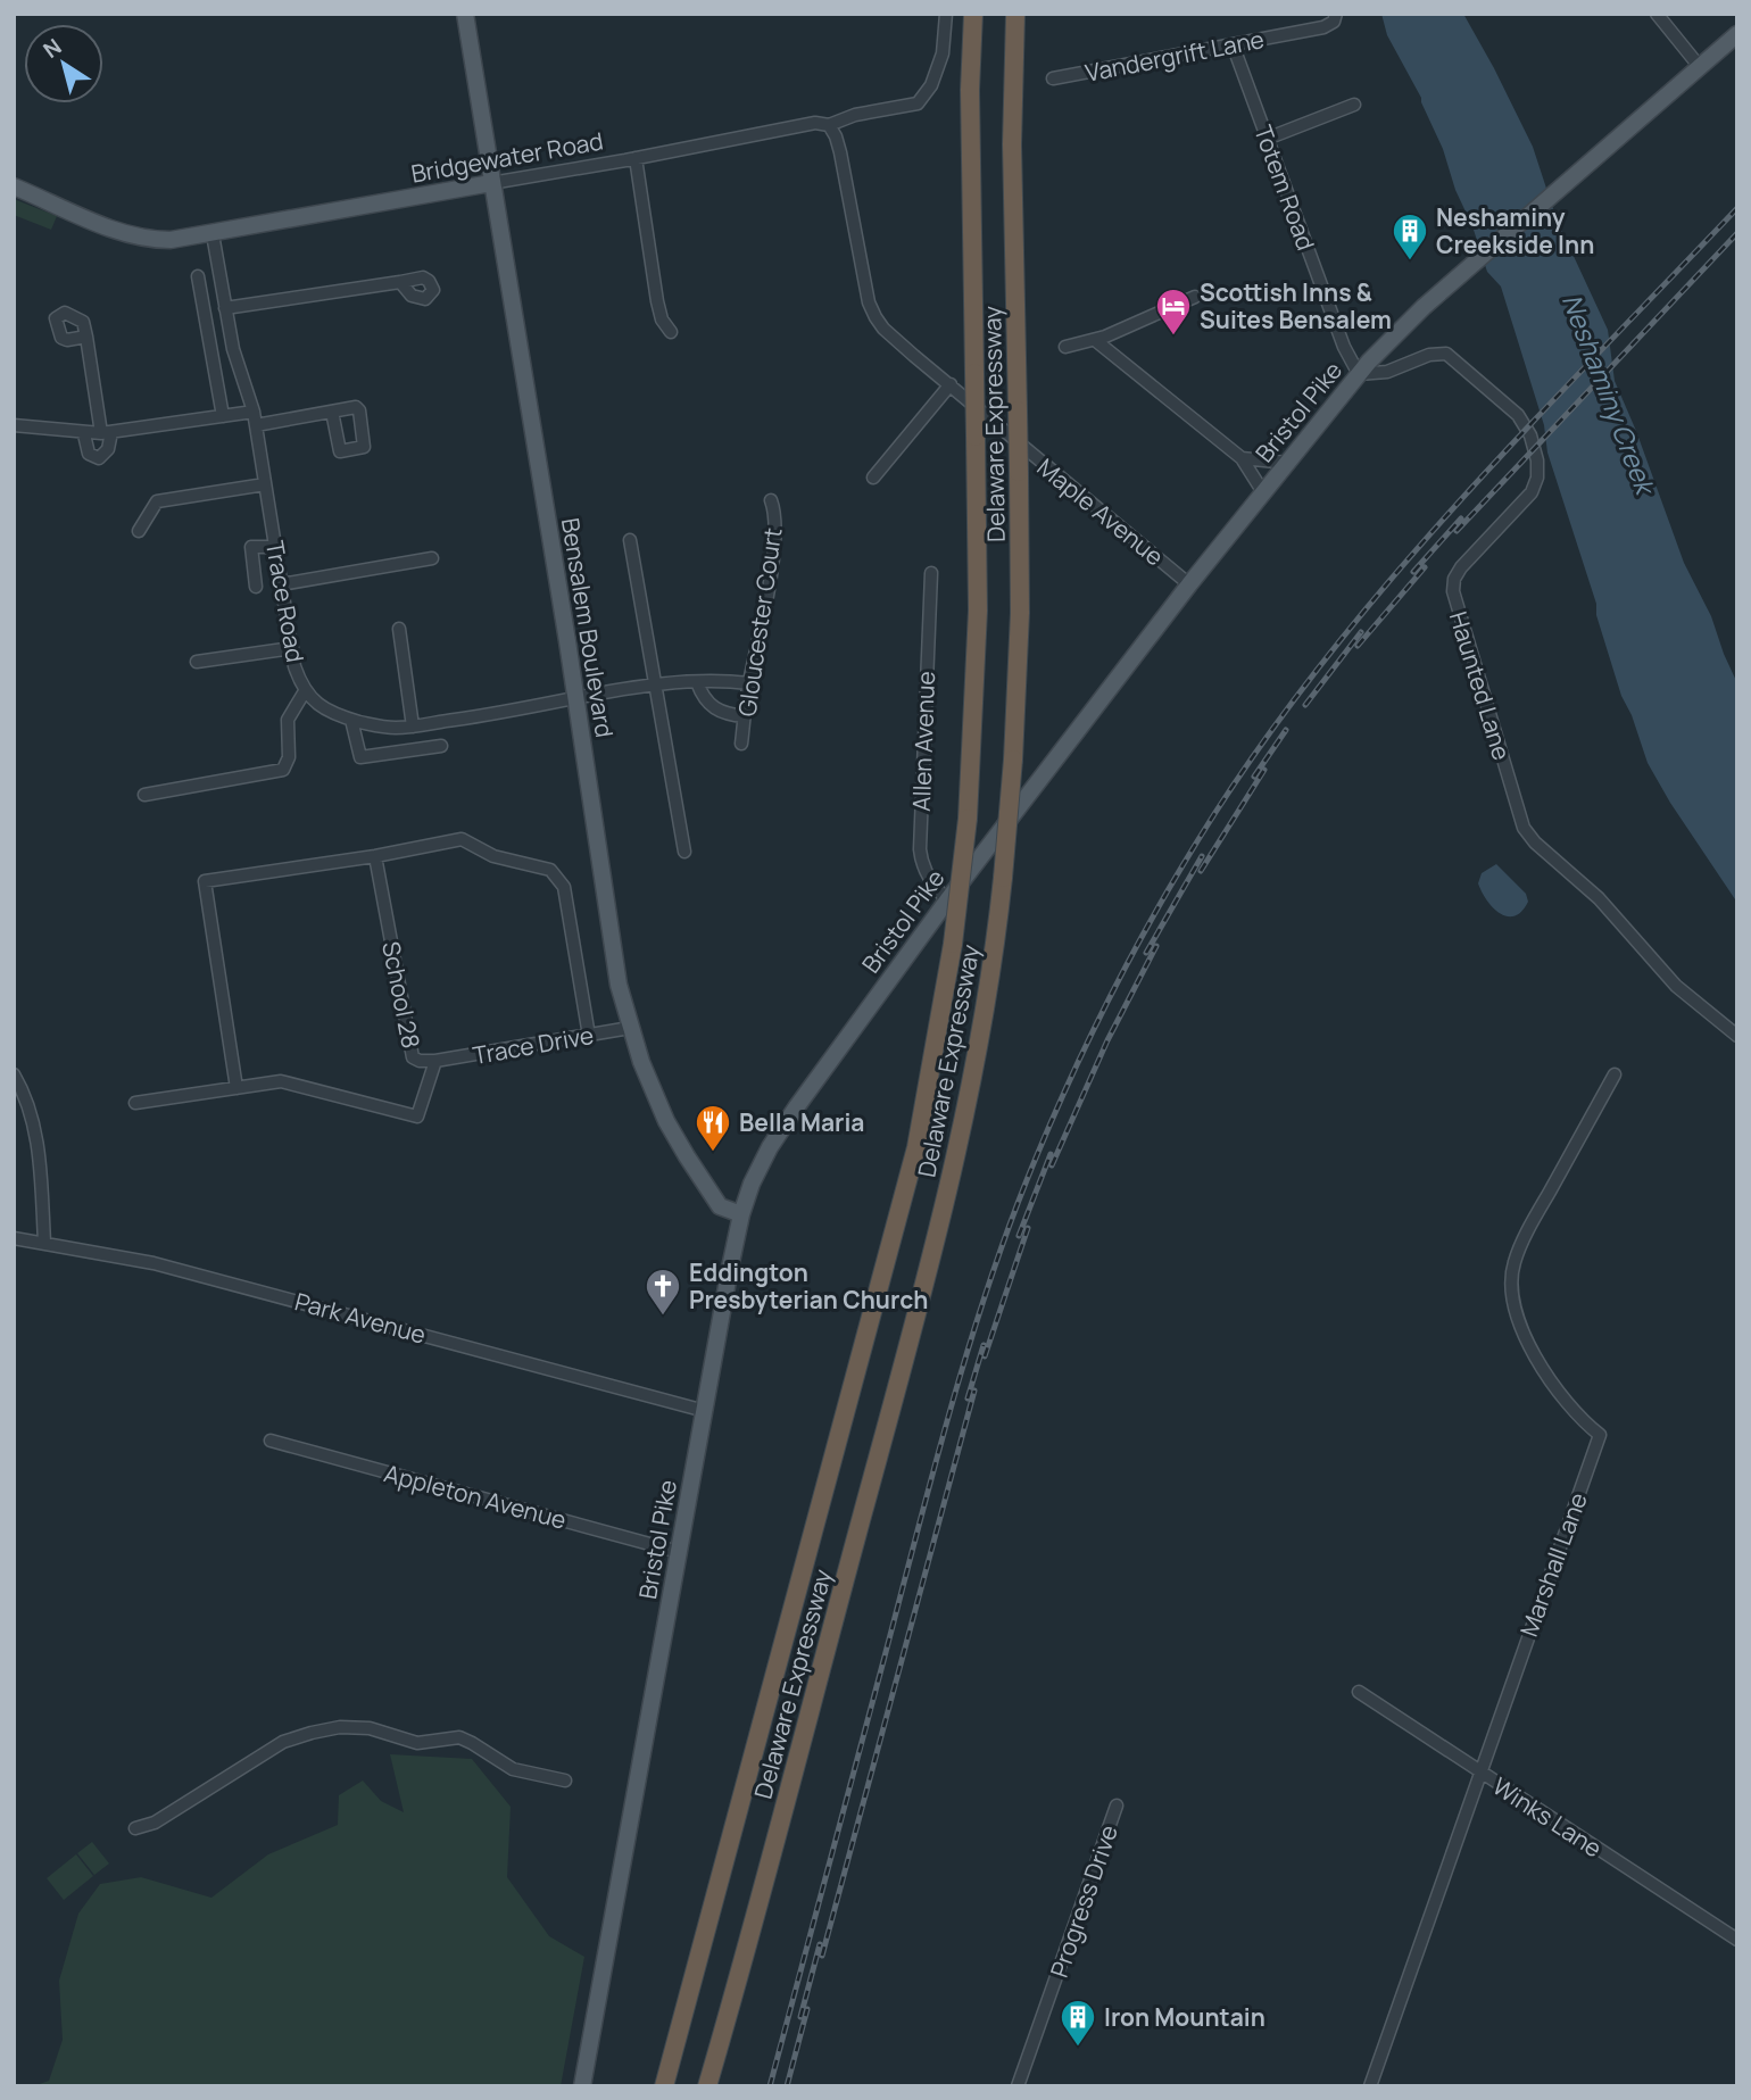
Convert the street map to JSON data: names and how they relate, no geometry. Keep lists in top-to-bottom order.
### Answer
{
  "streets": {
    "highway": ["Delaware Expressway"],
    "main road": ["Bridgewater Road", "Bristol Pike", "Bensalem Boulevard"],
    "street": [
      "Vandergrift Lane",
      "Totem Road",
      "Maple Avenue",
      "Trace Road",
      "Gloucester Court",
      "Haunted Lane",
      "Allen Avenue",
      "School 28",
      "Trace Drive",
      "Park Avenue",
      "Appleton Avenue",
      "Marshall Lane",
      "Winks Lane",
      "Progress Drive"
    ]
  },
  "crossings": [
    ["Vandergrift Lane", "Totem Road"],
    ["Bridgewater Road", "Maple Avenue"],
    ["Bridgewater Road", "Trace Road"],
    ["Bridgewater Road", "Bensalem Boulevard"],
    ["Totem Road", "Bristol Pike"],
    ["Totem Road", "Haunted Lane"],
    ["Bristol Pike", "Maple Avenue"],
    ["Bristol Pike", "Bensalem Boulevard"],
    ["Bristol Pike", "Haunted Lane"],
    ["Bristol Pike", "Allen Avenue"],
    ["Bristol Pike", "Park Avenue"],
    ["Bristol Pike", "Appleton Avenue"],
    ["Trace Road", "Gloucester Court"],
    ["Trace Road", "Bensalem Boulevard"],
    ["Bensalem Boulevard", "Trace Drive"],
    ["School 28", "Trace Drive"],
    ["Marshall Lane", "Winks Lane"]
  ],
  "water": ["Neshaminy Creek"],
  "places": {
    "building": ["Neshaminy Creekside Inn", "Iron Mountain"],
    "hotel": ["Scottish Inns & Suites Bensalem"],
    "restaurant": ["Bella Maria"],
    "church": ["Eddington Presbyterian Church"]
  },
  "north": "top left"
}
